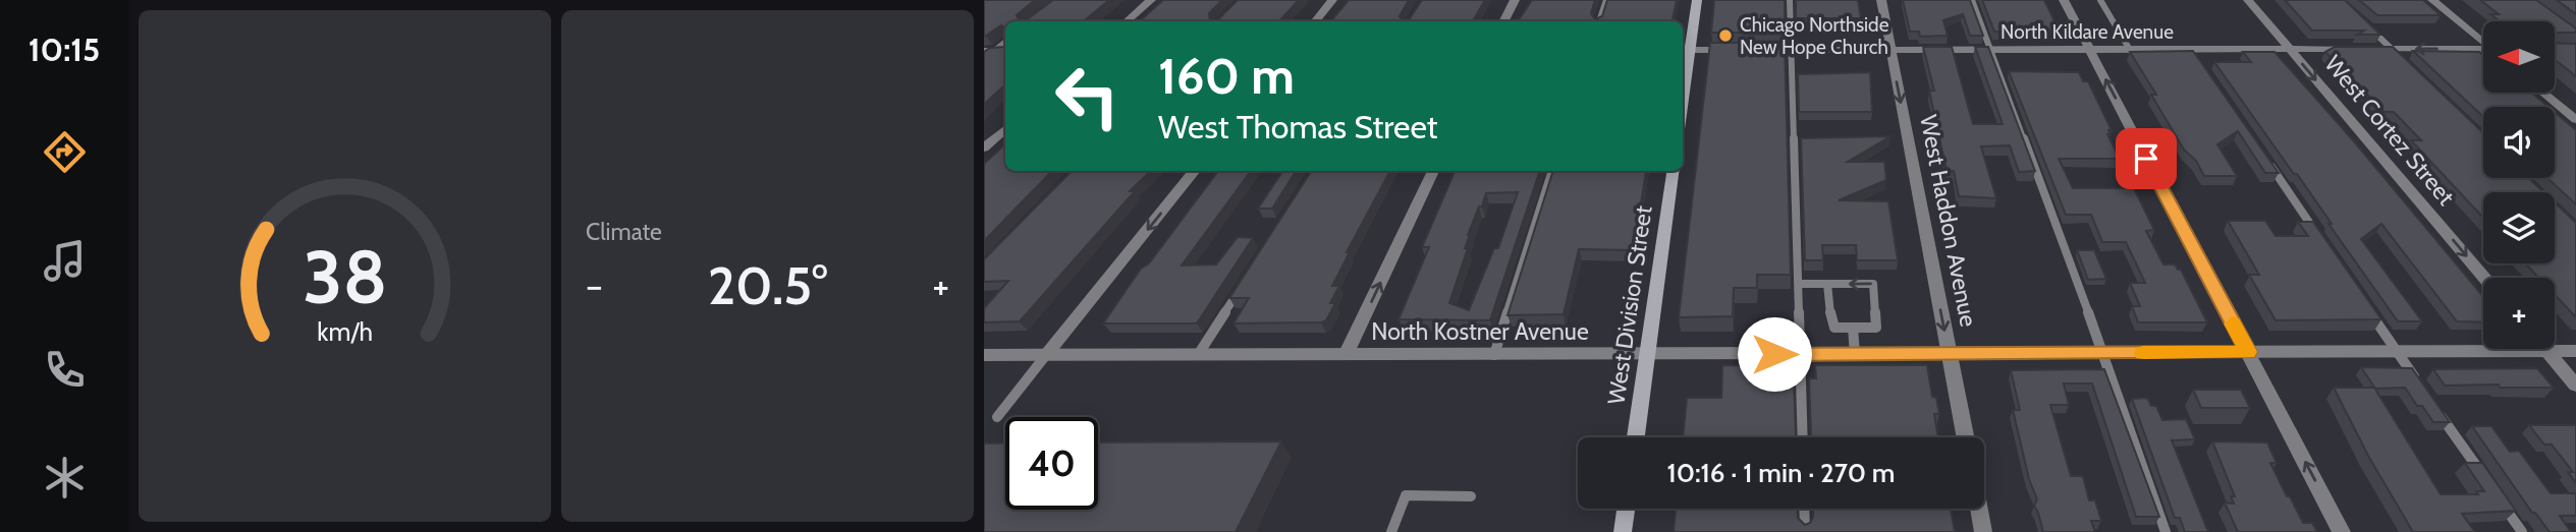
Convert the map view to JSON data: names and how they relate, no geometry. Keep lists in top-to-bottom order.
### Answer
{
  "streets": {
    "main road": ["West Division Street"],
    "street": [
      "North Kildare Avenue",
      "West Cortez Street",
      "West Haddon Avenue",
      "North Kostner Avenue"
    ]
  },
  "crossings": [
    ["North Kildare Avenue", "West Cortez Street"],
    ["North Kildare Avenue", "West Haddon Avenue"],
    ["West Haddon Avenue", "North Kostner Avenue"],
    ["West Division Street", "North Kostner Avenue"]
  ],
  "one_way": ["West Cortez Street", "West Haddon Avenue"],
  "places": ["Chicago Northside New Hope Church"],
  "north": "left",
  "page": {
    "tabs": "10:15",
    "tile": "Climate",
    "map_buttons": "+",
    "turn": ["160 m", "West Thomas Street"],
    "heat": ["−", "20.5°", "+"],
    "limit": "40",
    "trip": "10:16 · 1 min · 270 m",
    "gauge": ["38", "km/h"]
  }
}
